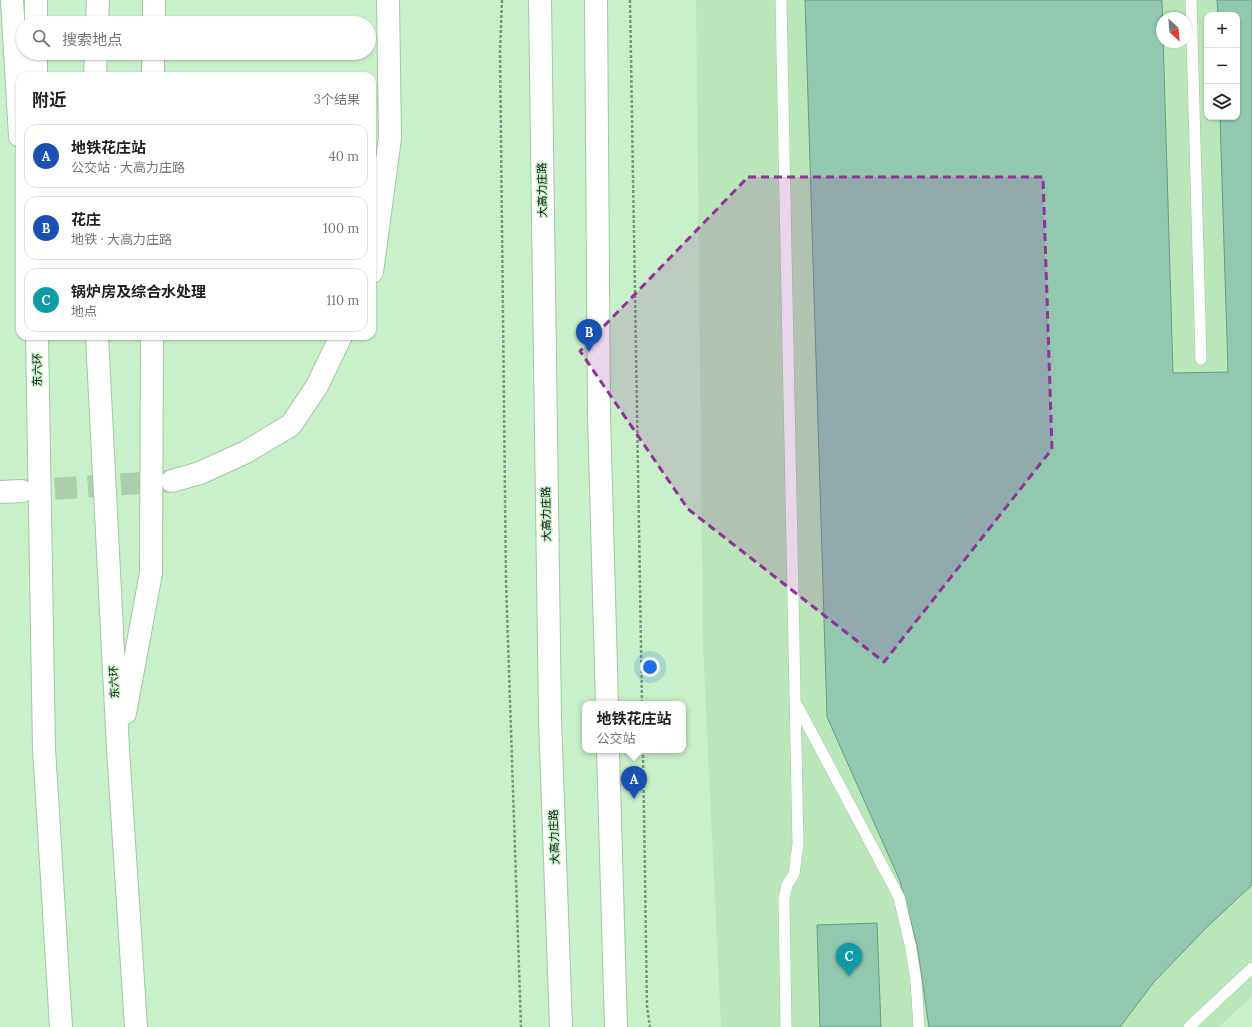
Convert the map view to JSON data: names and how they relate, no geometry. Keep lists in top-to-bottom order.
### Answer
{
  "streets": {
    "main road": ["大高力庄路", "东六环"]
  },
  "north": "bottom right",
  "page": {
    "map_buttons": ["+", "−"],
    "search": "搜索地点",
    "heading": ["附近", "3个结果"],
    "list": [
      {
        "mark": "A",
        "name": "地铁花庄站",
        "note": "公交站 · 大高力庄路",
        "value": "40 m"
      },
      {
        "mark": "B",
        "name": "花庄",
        "note": "地铁 · 大高力庄路",
        "value": "100 m"
      },
      {
        "mark": "C",
        "name": "锅炉房及综合水处理",
        "note": "地点",
        "value": "110 m"
      }
    ],
    "pins": ["B", "A", "C"],
    "popup": ["地铁花庄站", "公交站"]
  }
}
